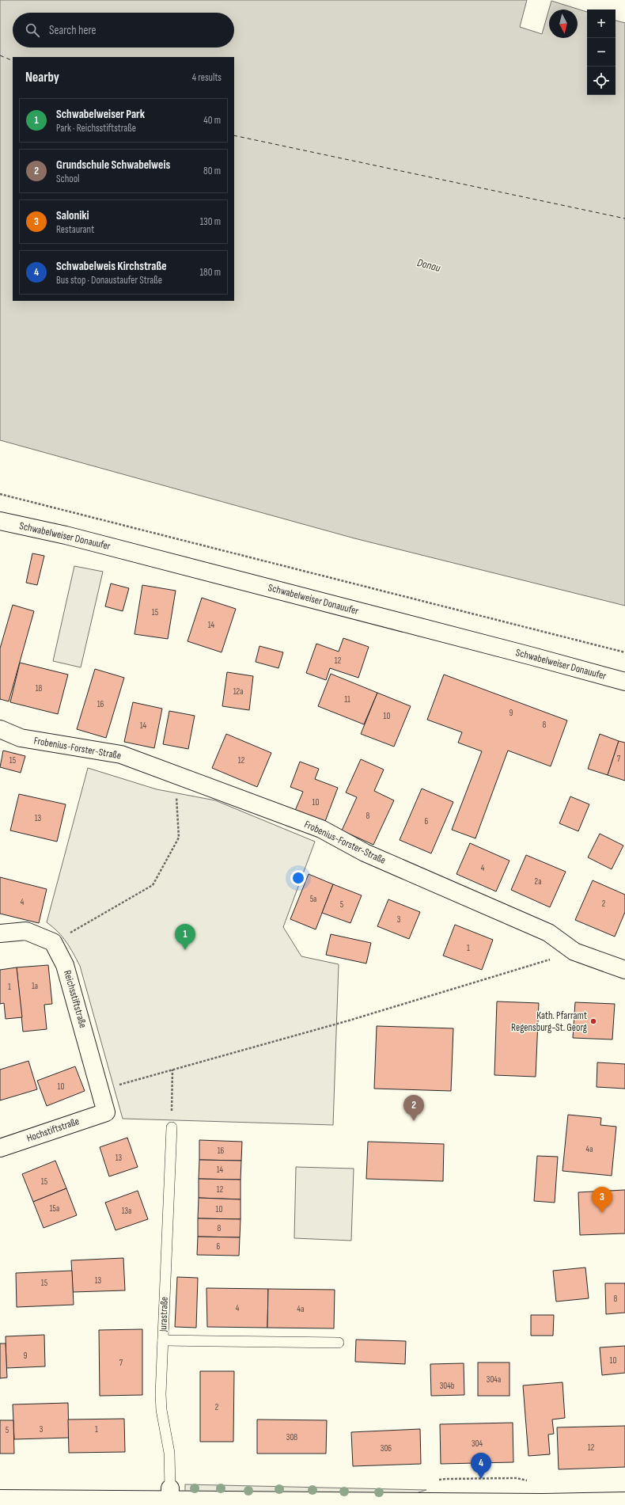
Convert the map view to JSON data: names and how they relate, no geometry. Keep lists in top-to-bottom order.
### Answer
{
  "streets": {
    "street": [
      "Schwabelweiser Donauufer",
      "Frobenius-Forster-Straße",
      "Reichsstiftstraße",
      "Hochstiftstraße"
    ],
    "lane": ["Jurastraße"]
  },
  "crossings": [
    ["Reichsstiftstraße", "Hochstiftstraße"]
  ],
  "water": ["Donau"],
  "places": ["Kath. Pfarramt Regensburg-St. Georg"],
  "house_numbers": [
    "15",
    "14",
    "12",
    "18",
    "12a",
    "11",
    "16",
    "9",
    "10",
    "8",
    "14",
    "7",
    "15",
    "12",
    "10",
    "8",
    "13",
    "6",
    "4",
    "2a",
    "5a",
    "4",
    "2",
    "5",
    "3",
    "1",
    "1a",
    "1",
    "10",
    "4a",
    "16",
    "13",
    "14",
    "15",
    "12",
    "15a",
    "10",
    "13a",
    "8",
    "6",
    "13",
    "15",
    "8",
    "4",
    "4a",
    "9",
    "10",
    "7",
    "304a",
    "304b",
    "2",
    "3",
    "1",
    "5",
    "308",
    "304",
    "12",
    "306"
  ],
  "north": "bottom",
  "page": {
    "map_buttons": ["+", "−"],
    "search": "Search here",
    "heading": ["Nearby", "4 results"],
    "list": [
      {
        "mark": "1",
        "name": "Schwabelweiser Park",
        "note": "Park · Reichsstiftstraße",
        "value": "40 m"
      },
      {
        "mark": "2",
        "name": "Grundschule Schwabelweis",
        "note": "School",
        "value": "80 m"
      },
      {
        "mark": "3",
        "name": "Saloniki",
        "note": "Restaurant",
        "value": "130 m"
      },
      {
        "mark": "4",
        "name": "Schwabelweis Kirchstraße",
        "note": "Bus stop · Donaustaufer Straße",
        "value": "180 m"
      }
    ],
    "pins": [
      "1",
      "2",
      "3",
      "4"
    ]
  }
}
